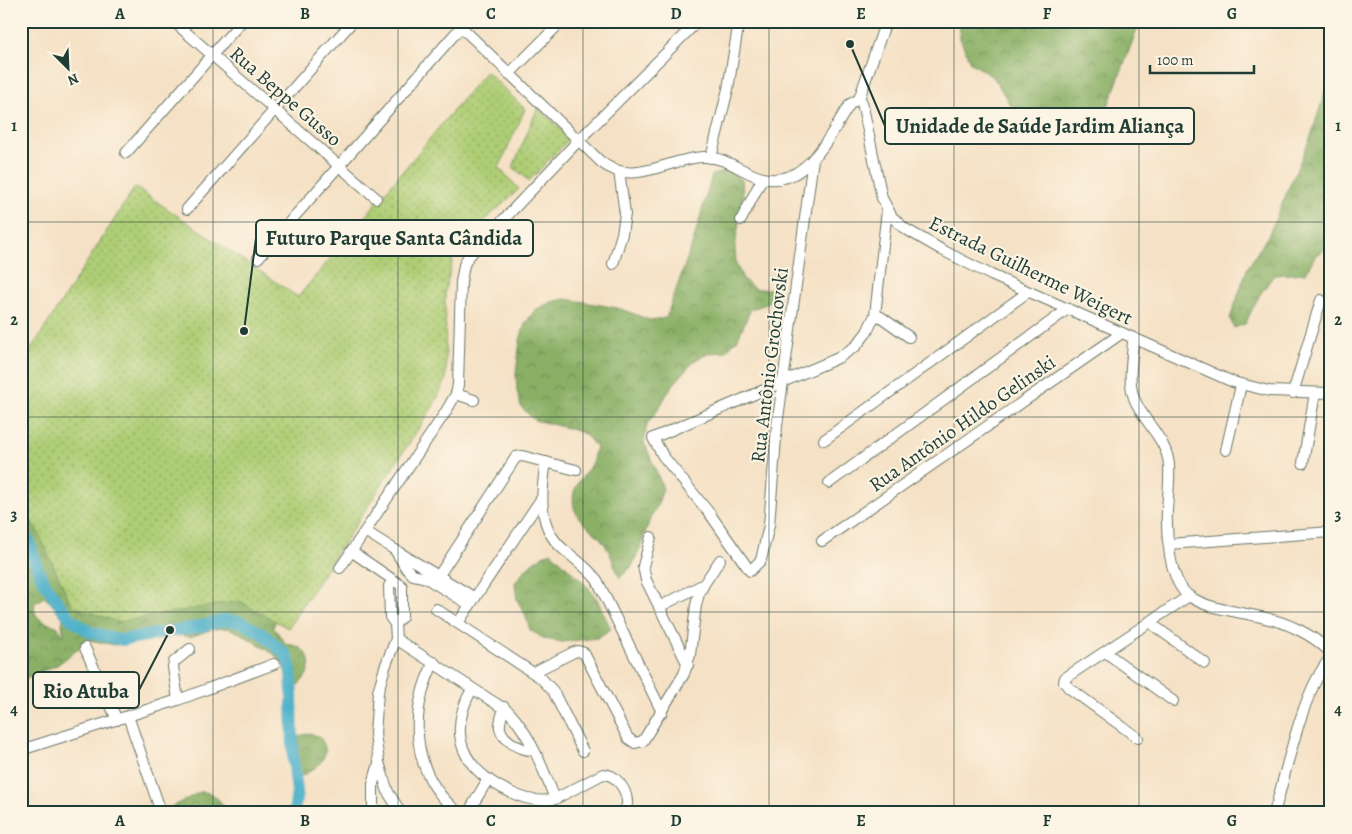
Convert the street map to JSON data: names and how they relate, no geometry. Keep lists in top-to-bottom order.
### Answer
{
  "streets": {
    "street": [
      "Rua Beppe Gusso",
      "Estrada Guilherme Weigert",
      "Rua Antônio Grochovski",
      "Rua Antônio Hildo Gelinski"
    ]
  },
  "crossings": [
    ["Estrada Guilherme Weigert", "Rua Antônio Hildo Gelinski"]
  ],
  "places": ["Unidade de Saúde Jardim Aliança", "Futuro Parque Santa Cândida", "Rio Atuba"],
  "scale_bar": "100 m",
  "north": "bottom right",
  "grid": {
    "columns": [
      "A",
      "B",
      "C",
      "D",
      "E",
      "F",
      "G"
    ],
    "rows": [
      "1",
      "2",
      "3",
      "4"
    ]
  }
}
